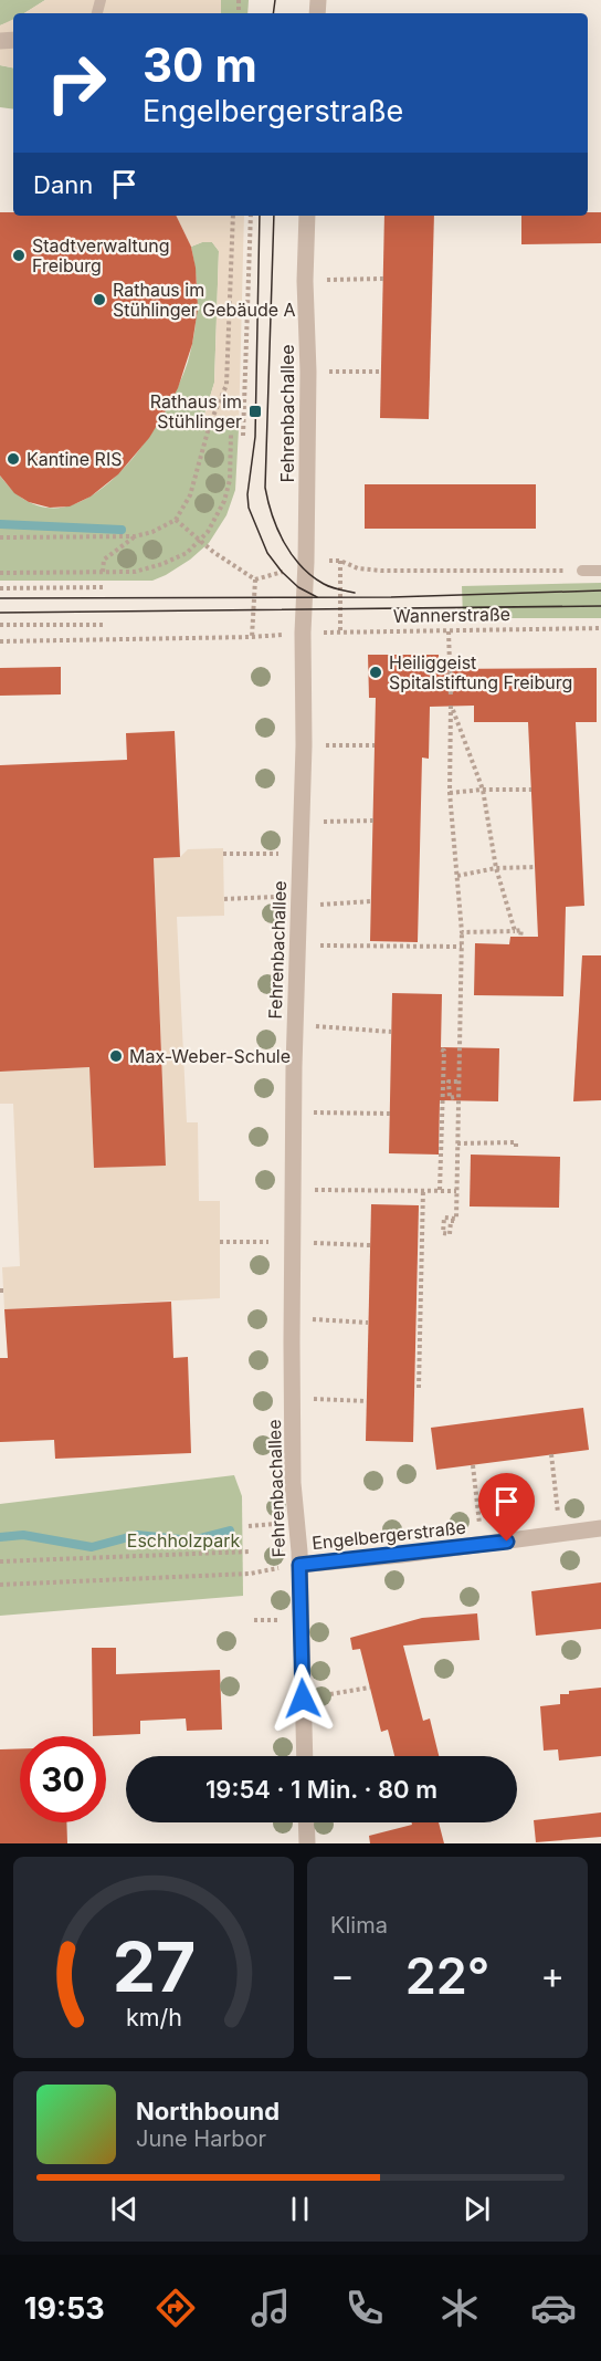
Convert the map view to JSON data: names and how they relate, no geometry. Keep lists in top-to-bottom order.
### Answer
{
  "streets": {
    "street": ["Fehrenbachallee", "Engelbergerstraße"],
    "path": ["Wannerstraße"]
  },
  "crossings": [
    ["Fehrenbachallee", "Wannerstraße"],
    ["Fehrenbachallee", "Engelbergerstraße"]
  ],
  "parks": ["Eschholzpark"],
  "places": {
    "other": [
      "Stadtverwaltung Freiburg",
      "Rathaus im Stühlinger Gebäude A",
      "Kantine RIS",
      "Heiliggeist Spitalstiftung Freiburg",
      "Max-Weber-Schule"
    ],
    "transit": ["Rathaus im Stühlinger"]
  },
  "page": {
    "turn": ["30 m", "Engelbergerstraße"],
    "then": "Dann",
    "limit": "30",
    "trip": "19:54 · 1 Min. · 80 m",
    "tile": "Klima",
    "heat": ["−", "22°", "+"],
    "song": ["Northbound", "June Harbor"],
    "tabs": "19:53",
    "gauge": ["27", "km/h"]
  }
}
